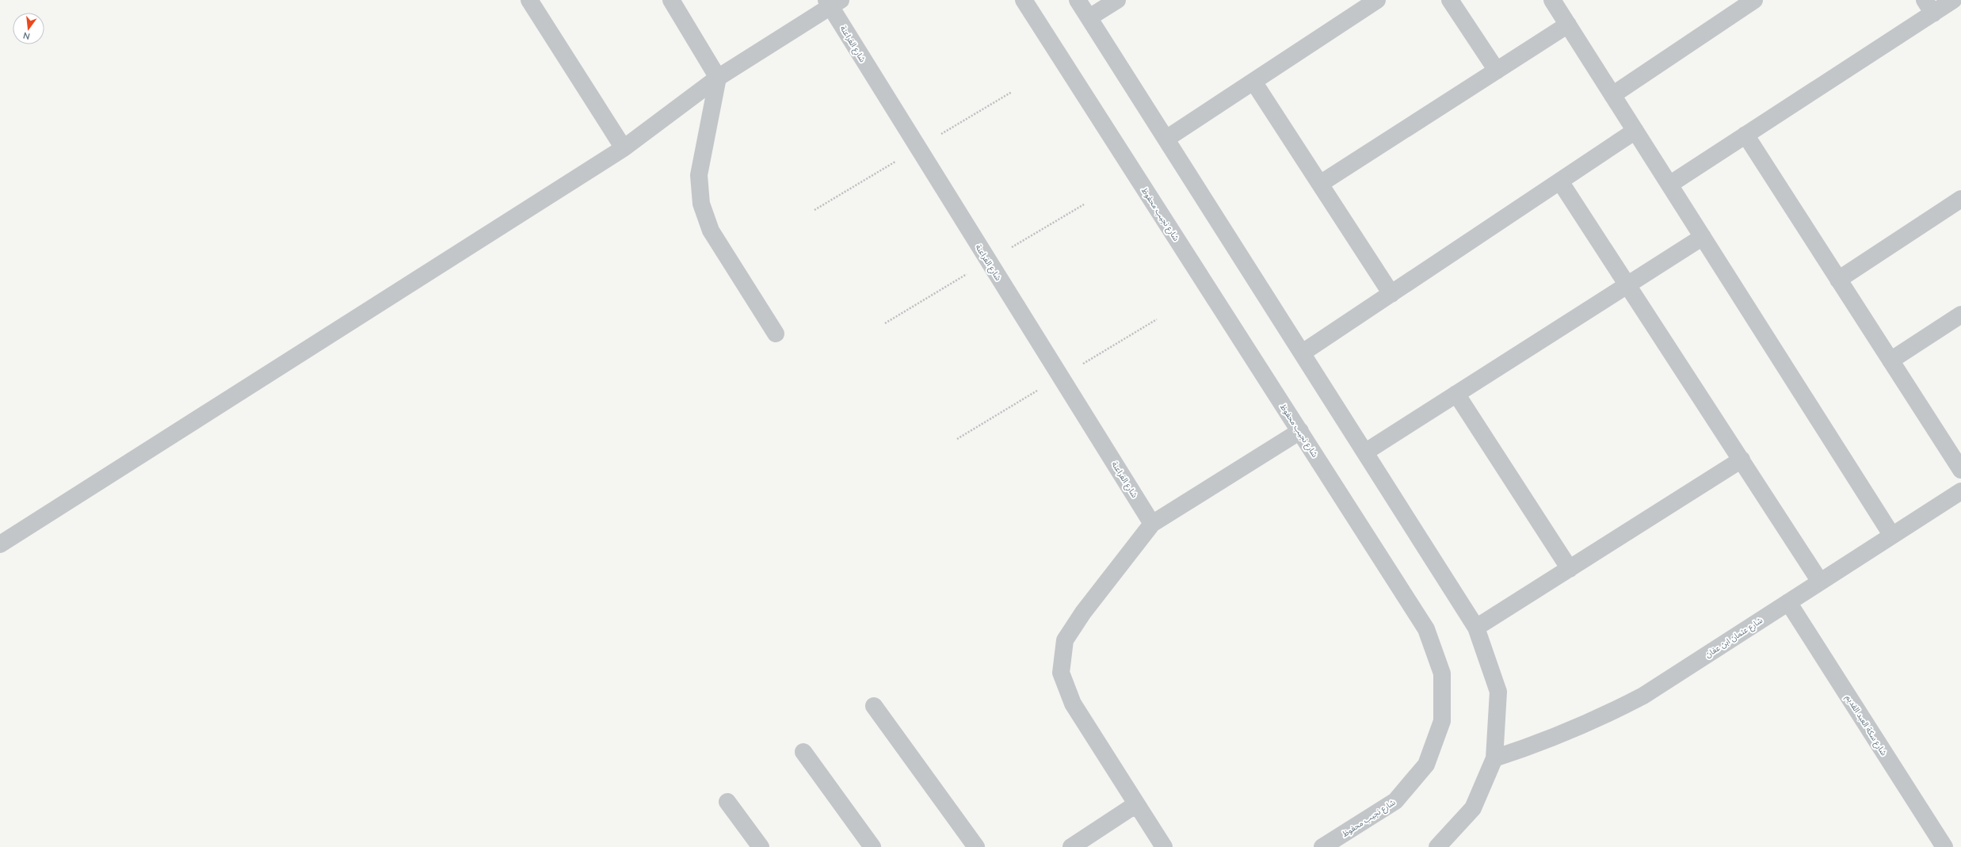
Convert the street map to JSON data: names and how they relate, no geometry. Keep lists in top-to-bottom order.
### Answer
{
  "streets": {
    "street": [
      "شارع الفراعنة",
      "شارع نجيب محفوظ",
      "شارع عثمان ابن عفان",
      "شارع سكة العبد القديم"
    ]
  },
  "crossings": [
    ["شارع عثمان ابن عفان", "شارع سكة العبد القديم"]
  ],
  "north": "bottom"
}
